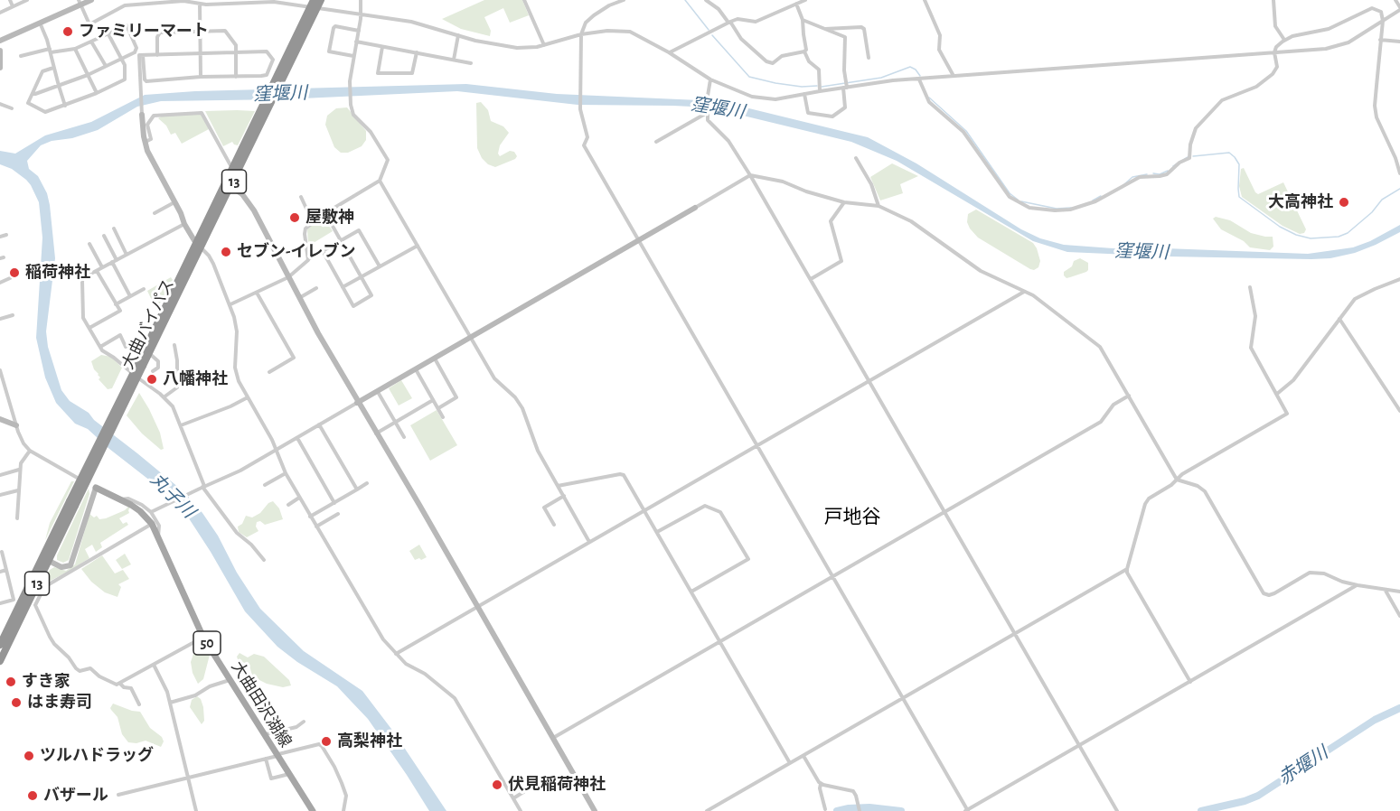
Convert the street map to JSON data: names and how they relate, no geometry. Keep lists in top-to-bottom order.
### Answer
{
  "streets": {
    "highway": ["13", "大曲バイパス"],
    "main road": ["50", "大曲田沢湖線"]
  },
  "districts": ["戸地谷"],
  "water": ["窪堰川", "丸子川", "赤堰川"],
  "places": [
    "ファミリーマート",
    "大高神社",
    "屋敷神",
    "セブン-イレブン",
    "稲荷神社",
    "八幡神社",
    "すき家",
    "はま寿司",
    "高梨神社",
    "ツルハドラッグ",
    "伏見稲荷神社",
    "バザール"
  ]
}
